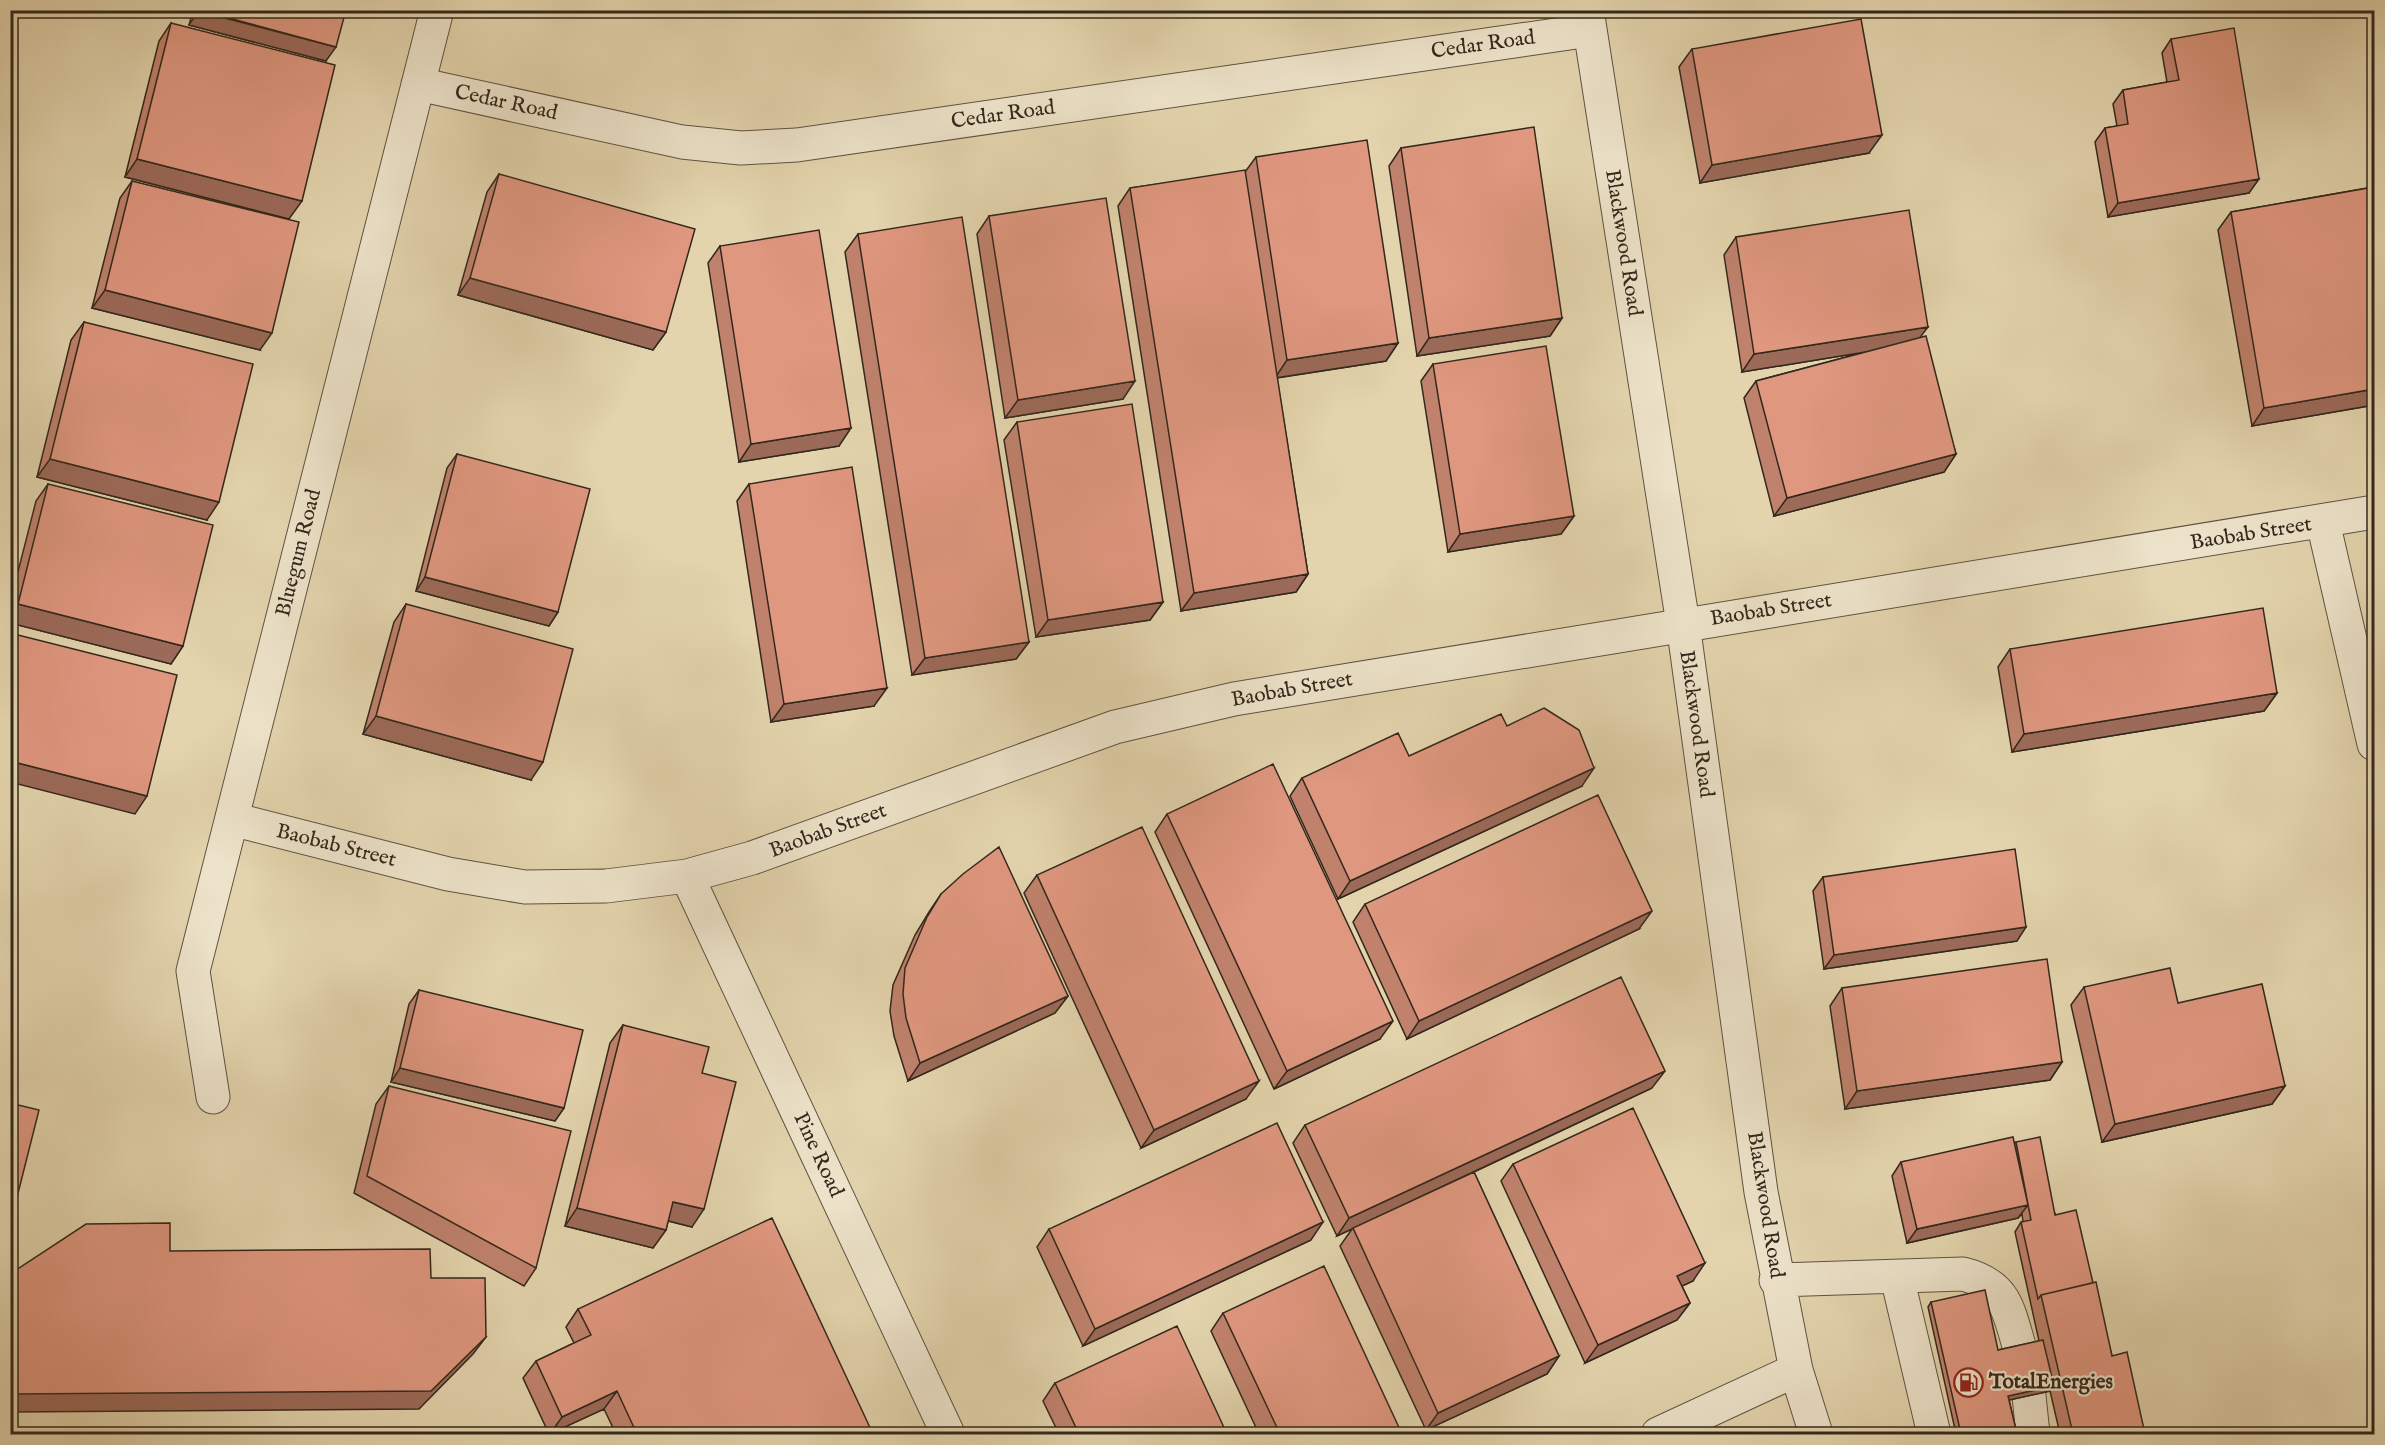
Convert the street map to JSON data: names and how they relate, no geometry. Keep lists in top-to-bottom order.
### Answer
{
  "streets": {
    "street": [
      "Cedar Road",
      "Blackwood Road",
      "Baobab Street",
      "Bluegum Road",
      "Pine Road"
    ]
  },
  "crossings": [
    ["Cedar Road", "Blackwood Road"],
    ["Cedar Road", "Bluegum Road"],
    ["Blackwood Road", "Baobab Street"],
    ["Baobab Street", "Bluegum Road"],
    ["Baobab Street", "Pine Road"]
  ],
  "places": {
    "fuel station": ["TotalEnergies"]
  }
}
